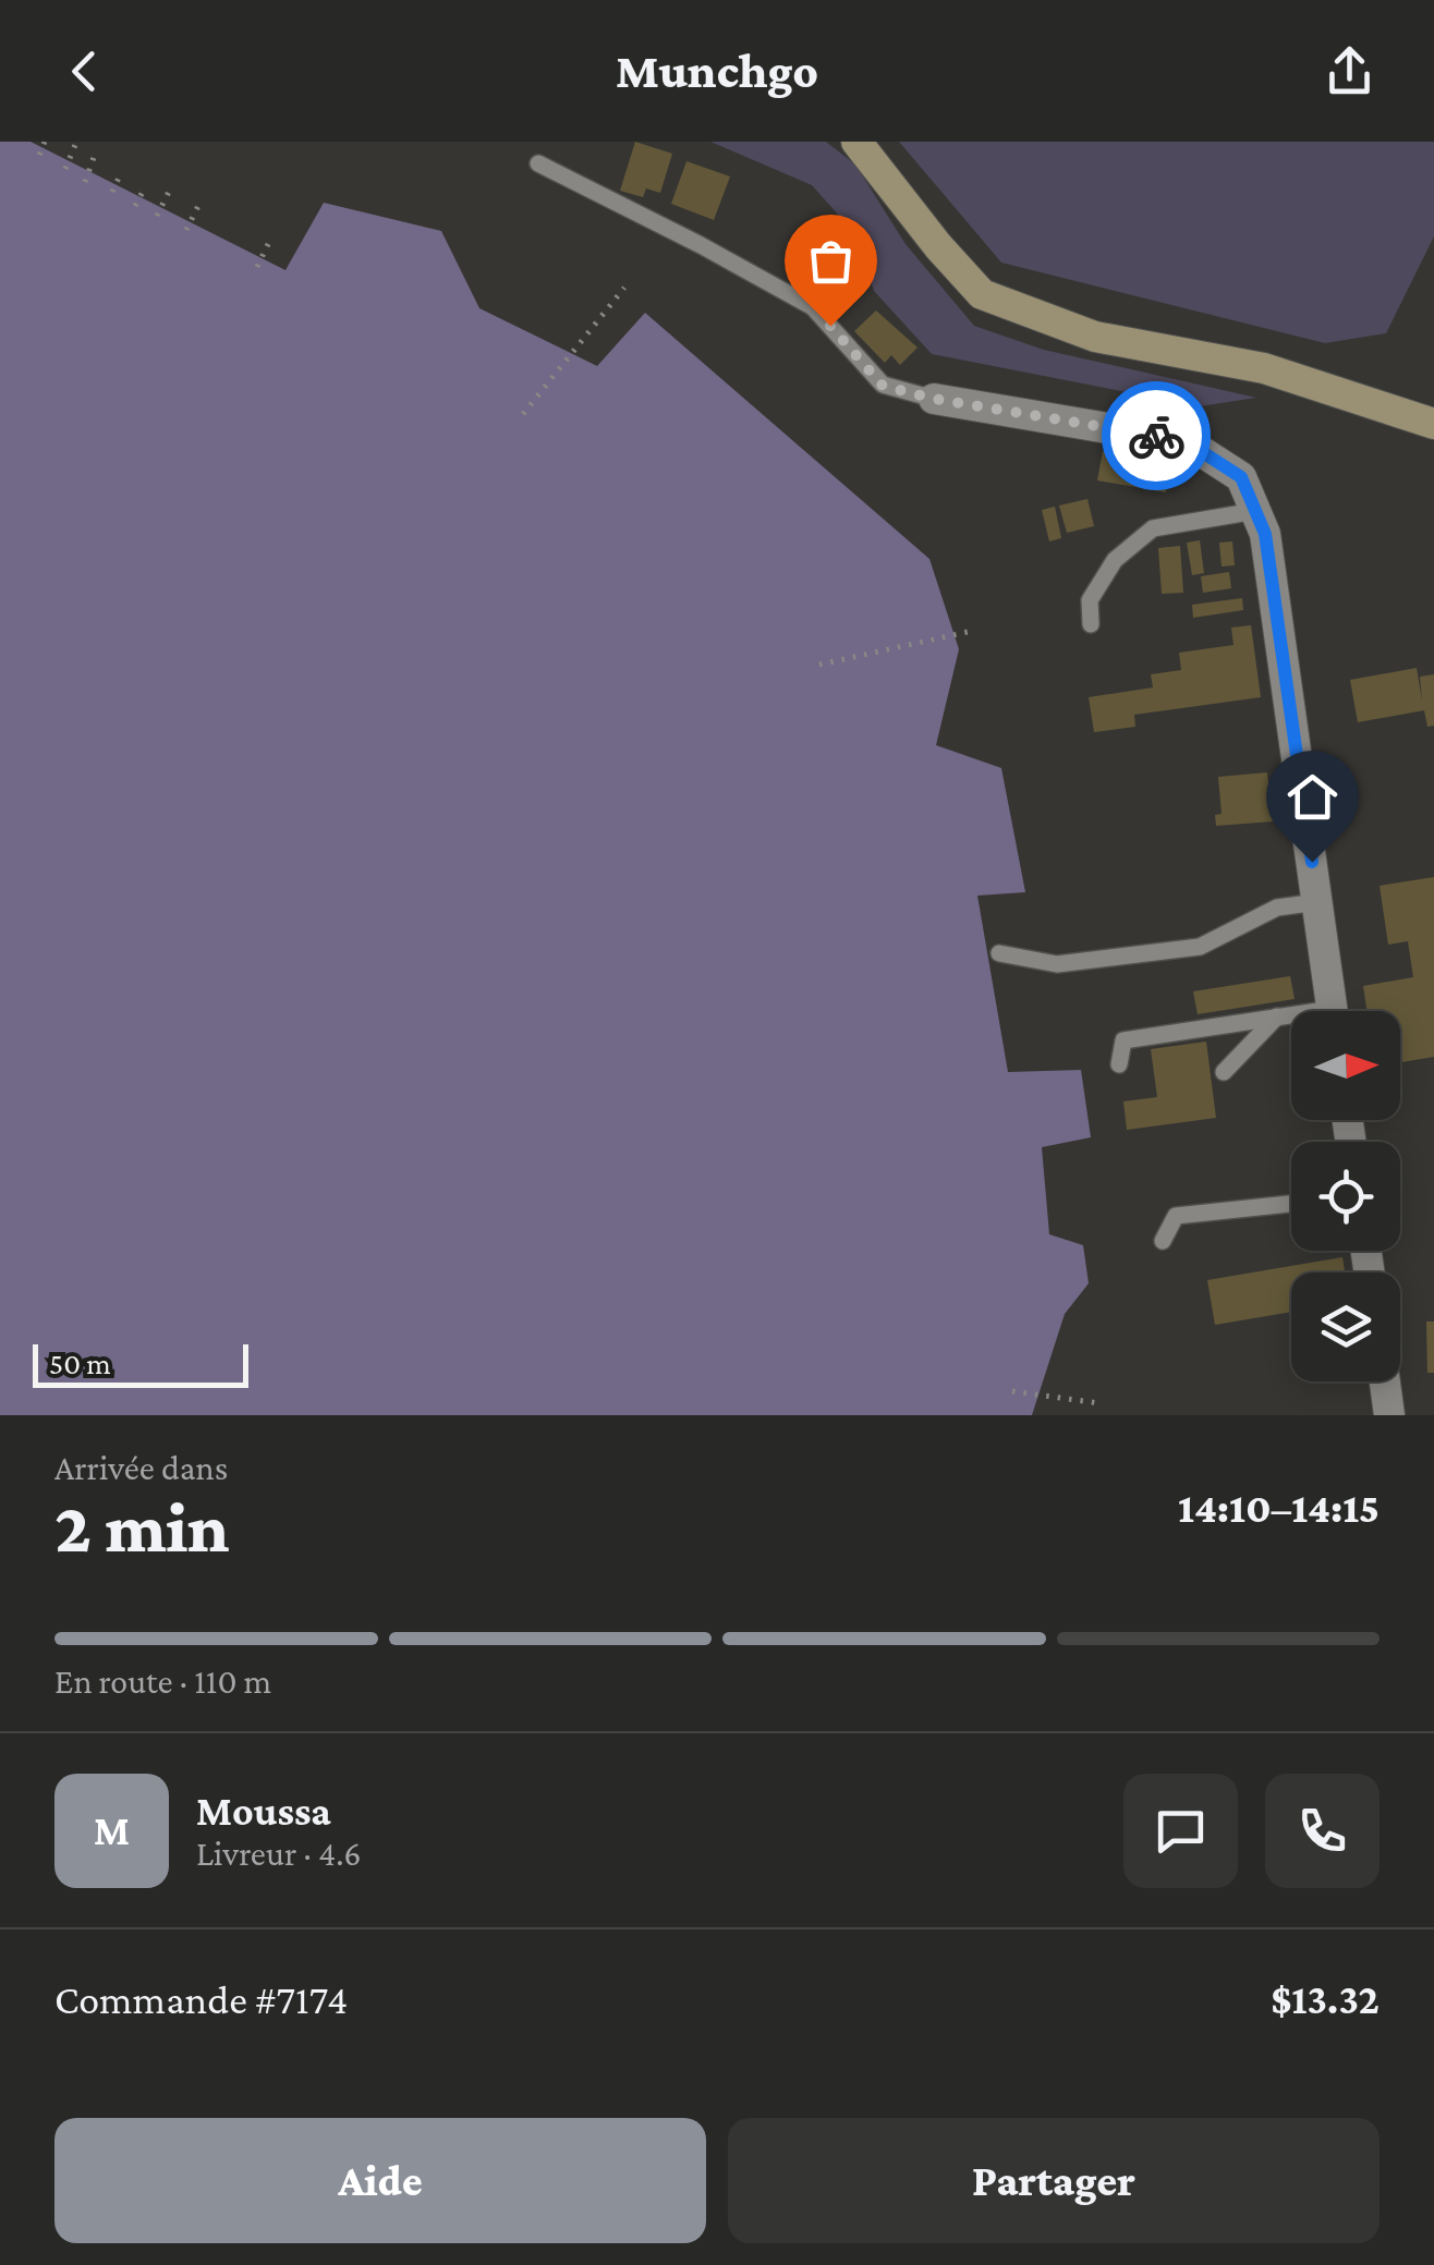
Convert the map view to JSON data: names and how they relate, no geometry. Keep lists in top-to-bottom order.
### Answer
{
  "scale_bar": "50 m",
  "north": "right",
  "page": {
    "header": "Munchgo",
    "scale": "50 m",
    "heading": ["2 min", "Arrivée dans", "14:10–14:15"],
    "panel": [
      "Moussa",
      "Livreur · 4.6",
      "Commande #7174",
      "$13.32"
    ],
    "bar": "En route · 110 m",
    "round": "M",
    "buttons": ["Aide", "Partager"]
  }
}
